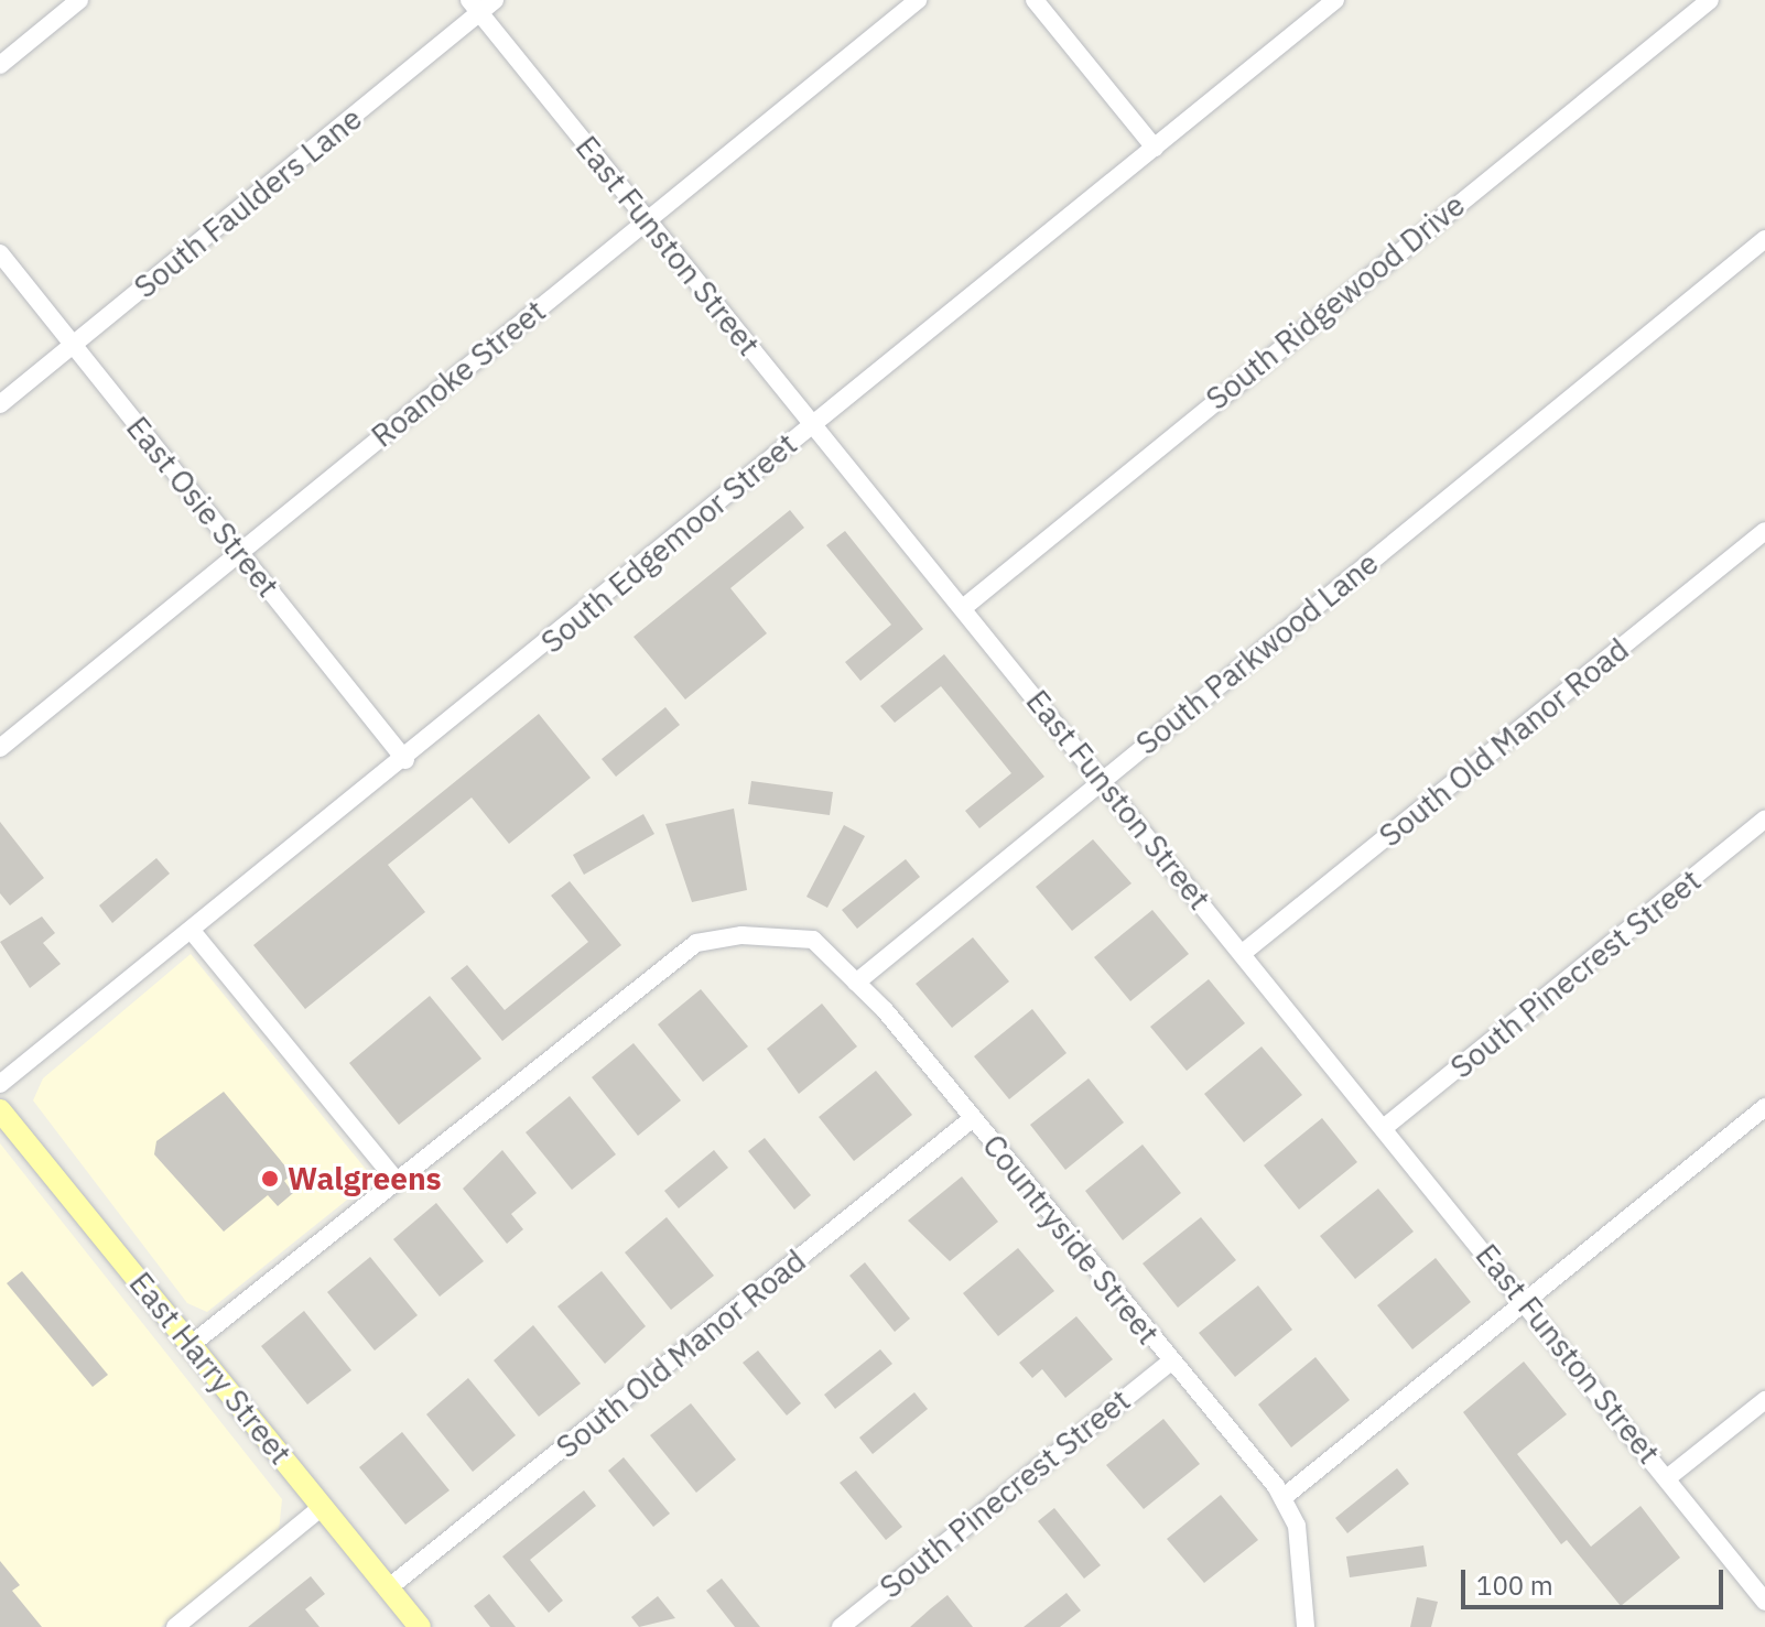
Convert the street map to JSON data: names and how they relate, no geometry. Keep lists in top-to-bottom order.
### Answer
{
  "streets": {
    "main road": ["East Harry Street"],
    "street": [
      "South Faulders Lane",
      "East Funston Street",
      "South Ridgewood Drive",
      "Roanoke Street",
      "East Osie Street",
      "South Edgemoor Street",
      "South Parkwood Lane",
      "South Old Manor Road",
      "South Pinecrest Street",
      "Countryside Street"
    ]
  },
  "crossings": [
    ["South Faulders Lane", "East Funston Street"],
    ["South Faulders Lane", "East Osie Street"],
    ["East Funston Street", "South Ridgewood Drive"],
    ["East Funston Street", "Roanoke Street"],
    ["East Funston Street", "South Edgemoor Street"],
    ["East Funston Street", "South Parkwood Lane"],
    ["East Funston Street", "South Old Manor Road"],
    ["East Funston Street", "South Pinecrest Street"],
    ["Roanoke Street", "East Osie Street"],
    ["East Osie Street", "South Edgemoor Street"],
    ["South Parkwood Lane", "Countryside Street"],
    ["South Old Manor Road", "Countryside Street"],
    ["South Old Manor Road", "East Harry Street"],
    ["South Pinecrest Street", "Countryside Street"]
  ],
  "places": ["Walgreens"],
  "scale_bar": "100 m"
}
